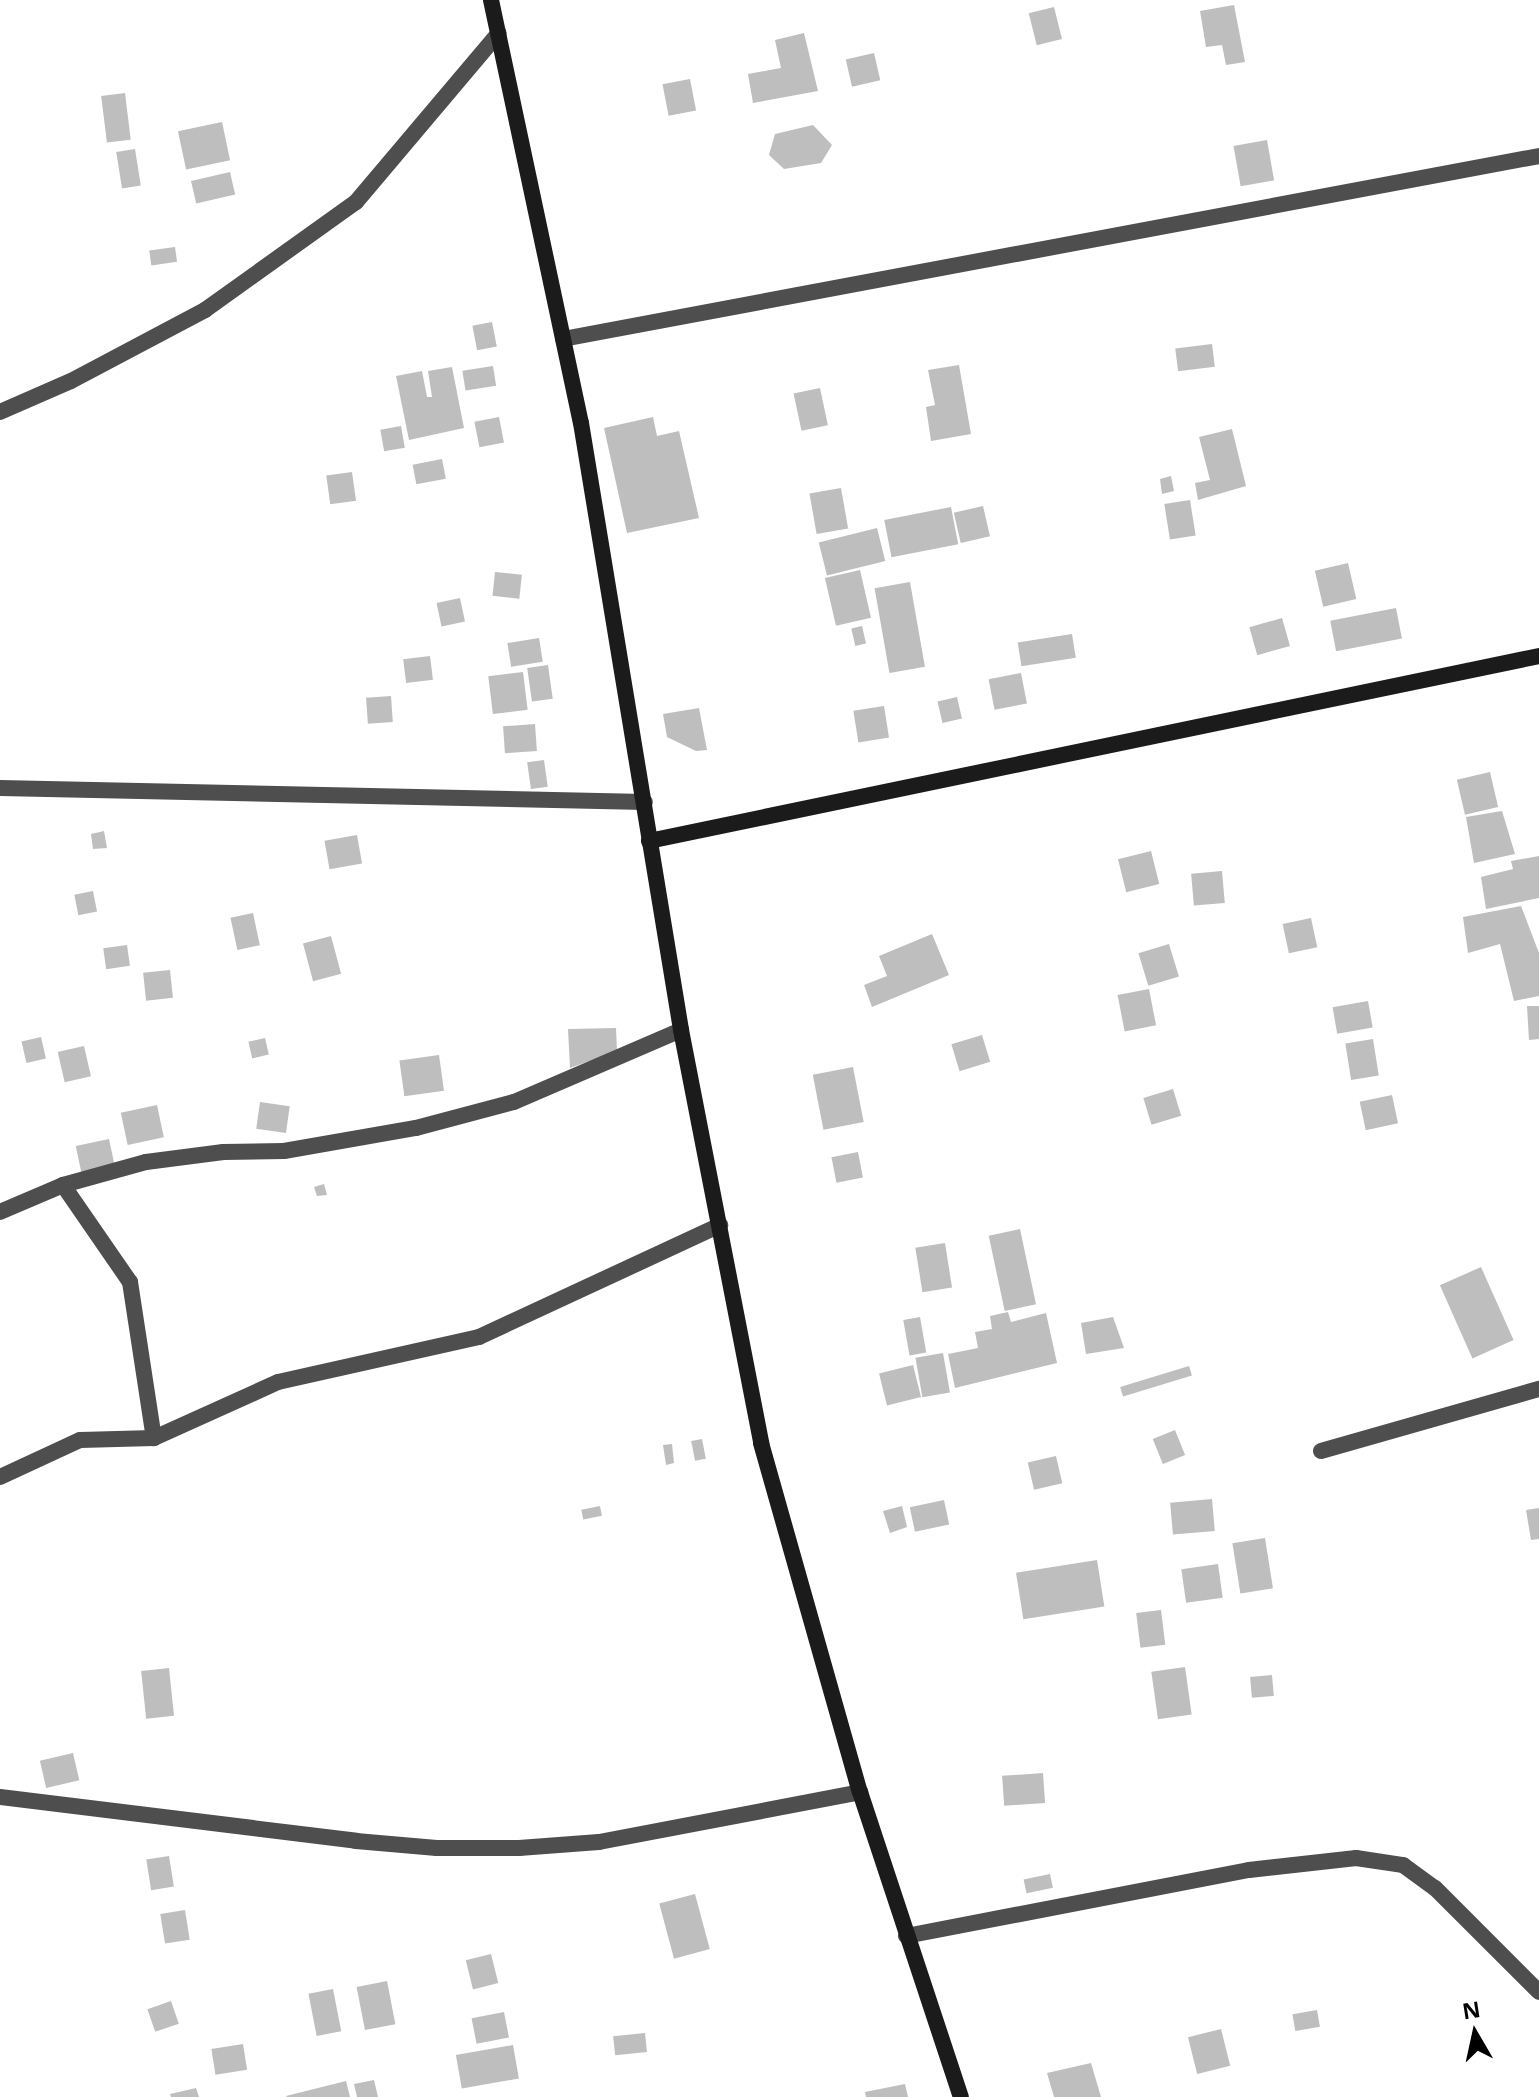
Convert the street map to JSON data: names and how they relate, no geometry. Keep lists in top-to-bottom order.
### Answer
{
  "north": "top"
}
